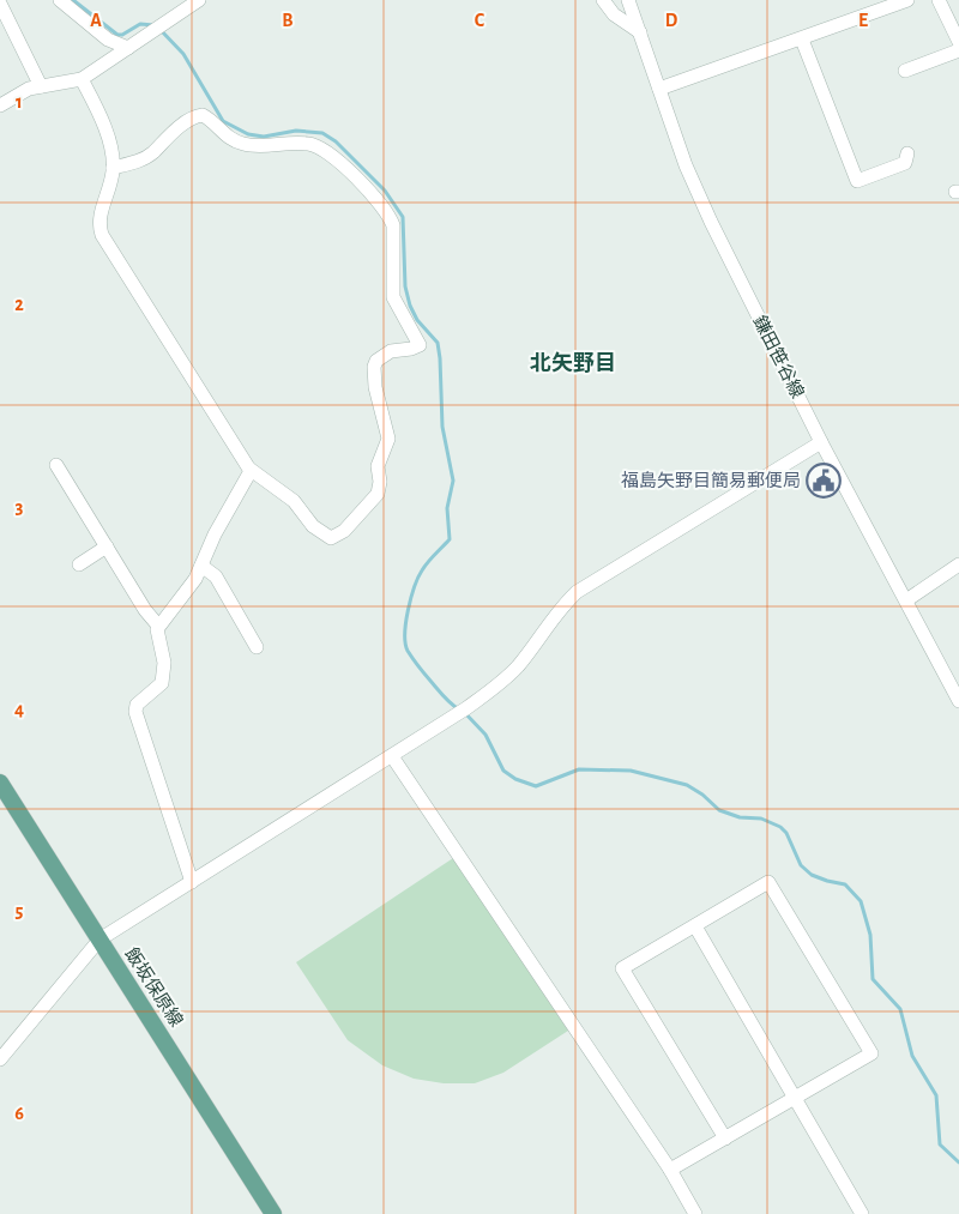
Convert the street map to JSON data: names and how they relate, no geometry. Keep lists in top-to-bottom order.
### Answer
{
  "streets": {
    "main road": ["飯坂保原線"],
    "street": ["鎌田笹谷線"]
  },
  "districts": ["北矢野目"],
  "places": {
    "public building": ["福島矢野目簡易郵便局"]
  },
  "grid": {
    "columns": [
      "A",
      "B",
      "C",
      "D",
      "E"
    ],
    "rows": [
      "1",
      "2",
      "3",
      "4",
      "5",
      "6"
    ]
  }
}
